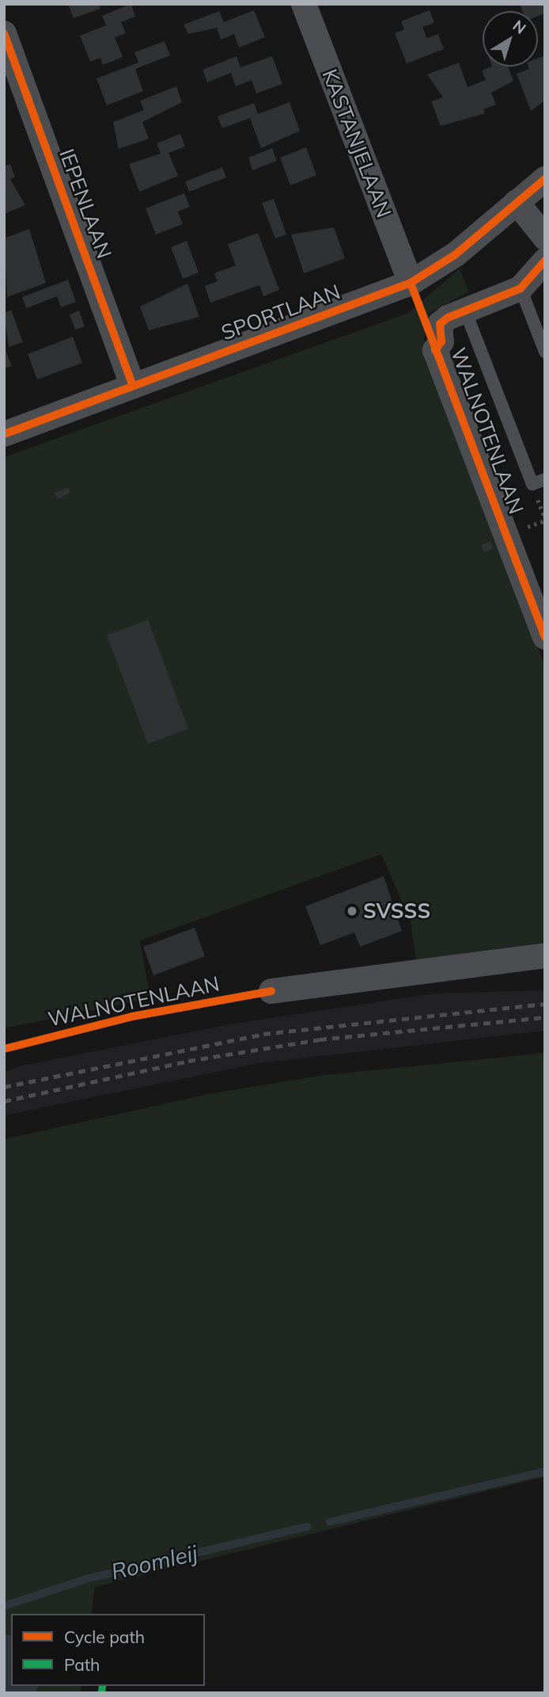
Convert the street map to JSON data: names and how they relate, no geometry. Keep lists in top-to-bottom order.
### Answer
{
  "streets": {
    "street": [
      "KASTANJELAAN",
      "IEPENLAAN",
      "SPORTLAAN",
      "WALNOTENLAAN"
    ]
  },
  "crossings": [
    ["KASTANJELAAN", "SPORTLAAN"],
    ["IEPENLAAN", "SPORTLAAN"]
  ],
  "water": ["Roomleij"],
  "places": ["SVSSS"],
  "legend": ["Cycle path", "Path"],
  "north": "top right"
}
